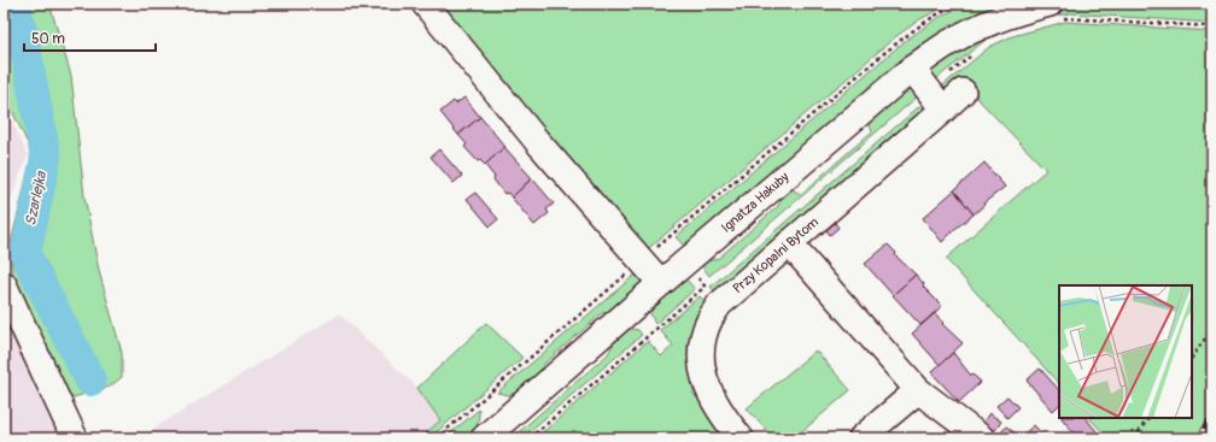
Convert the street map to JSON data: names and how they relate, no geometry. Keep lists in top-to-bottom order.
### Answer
{
  "streets": {
    "street": ["Ignatza Hakuby", "Przy Kopalni Bytom"]
  },
  "water": ["Szarlejka"],
  "scale_bar": "50 m"
}
